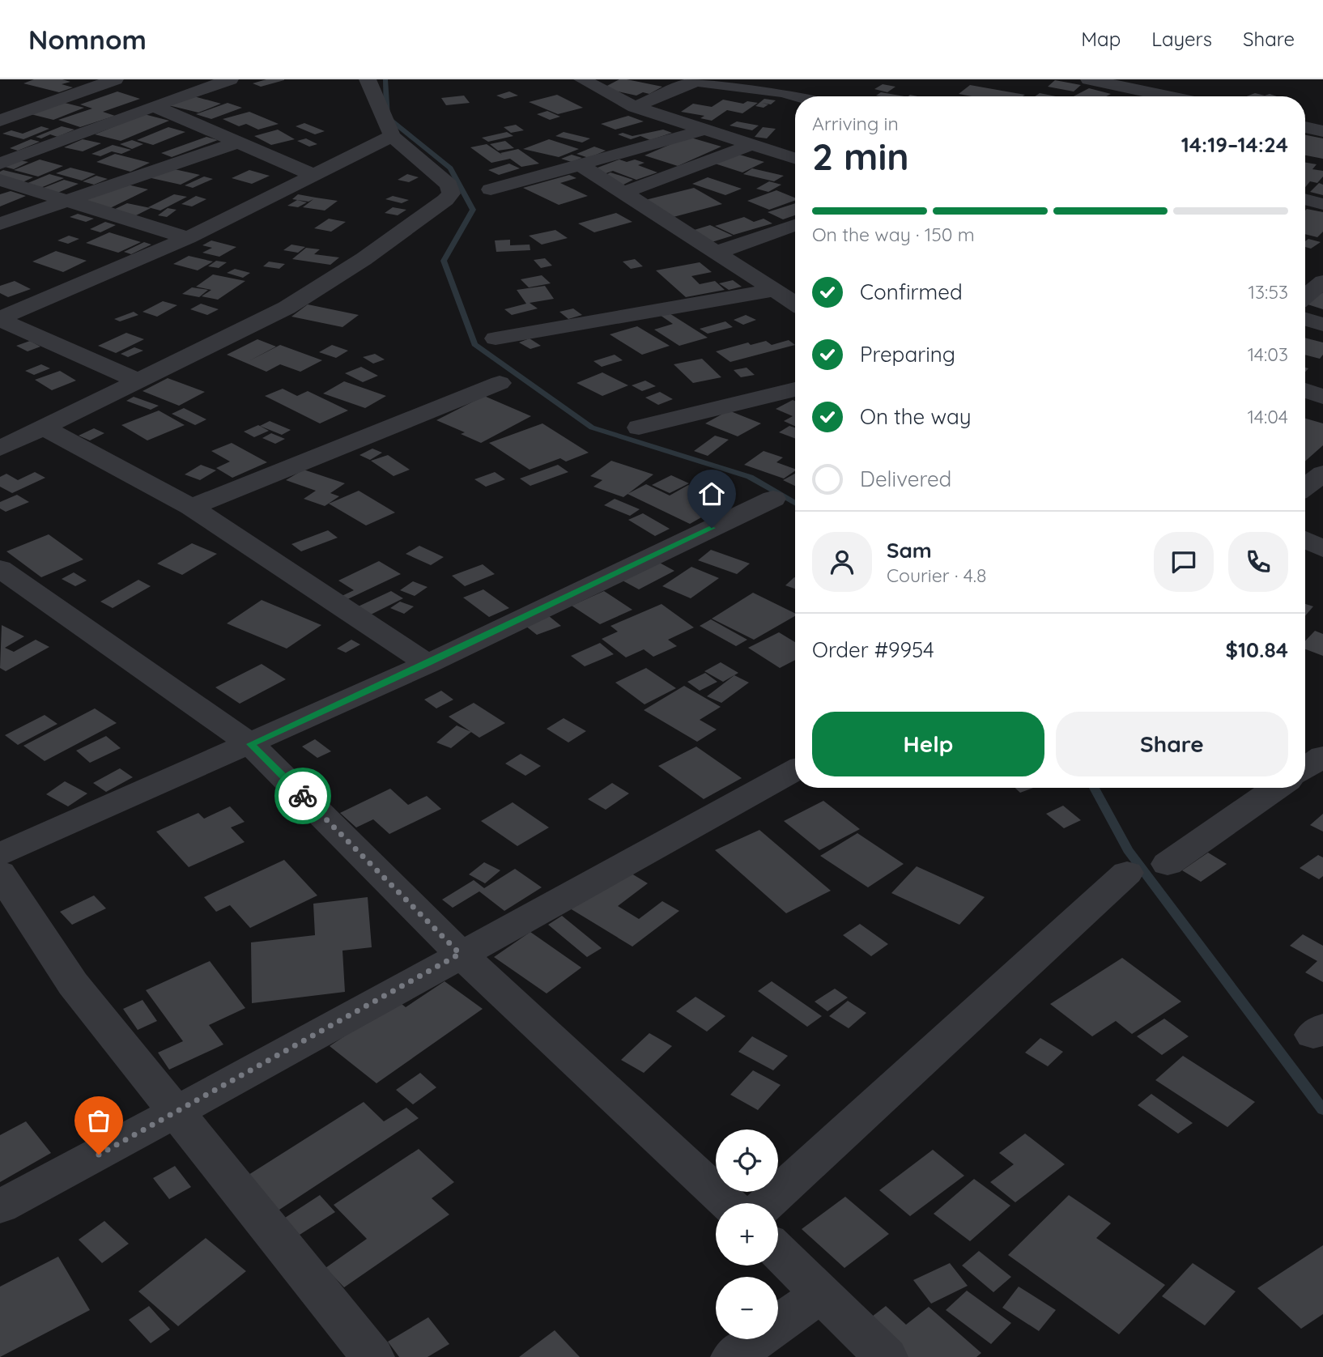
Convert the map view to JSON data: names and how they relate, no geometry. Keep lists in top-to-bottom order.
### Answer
{
  "page": {
    "header": "Nomnom",
    "nav": ["Map", "Layers", "Share"],
    "heading": ["2 min", "Arriving in", "14:19–14:24"],
    "panel": [
      "Sam",
      "Courier · 4.8",
      "Order #9954",
      "$10.84"
    ],
    "bar": "On the way · 150 m",
    "list": [
      ["Confirmed", "13:53"],
      ["Preparing", "14:03"],
      ["On the way", "14:04"],
      "Delivered"
    ],
    "buttons": ["Help", "Share"],
    "map_buttons": ["+", "−"]
  }
}
